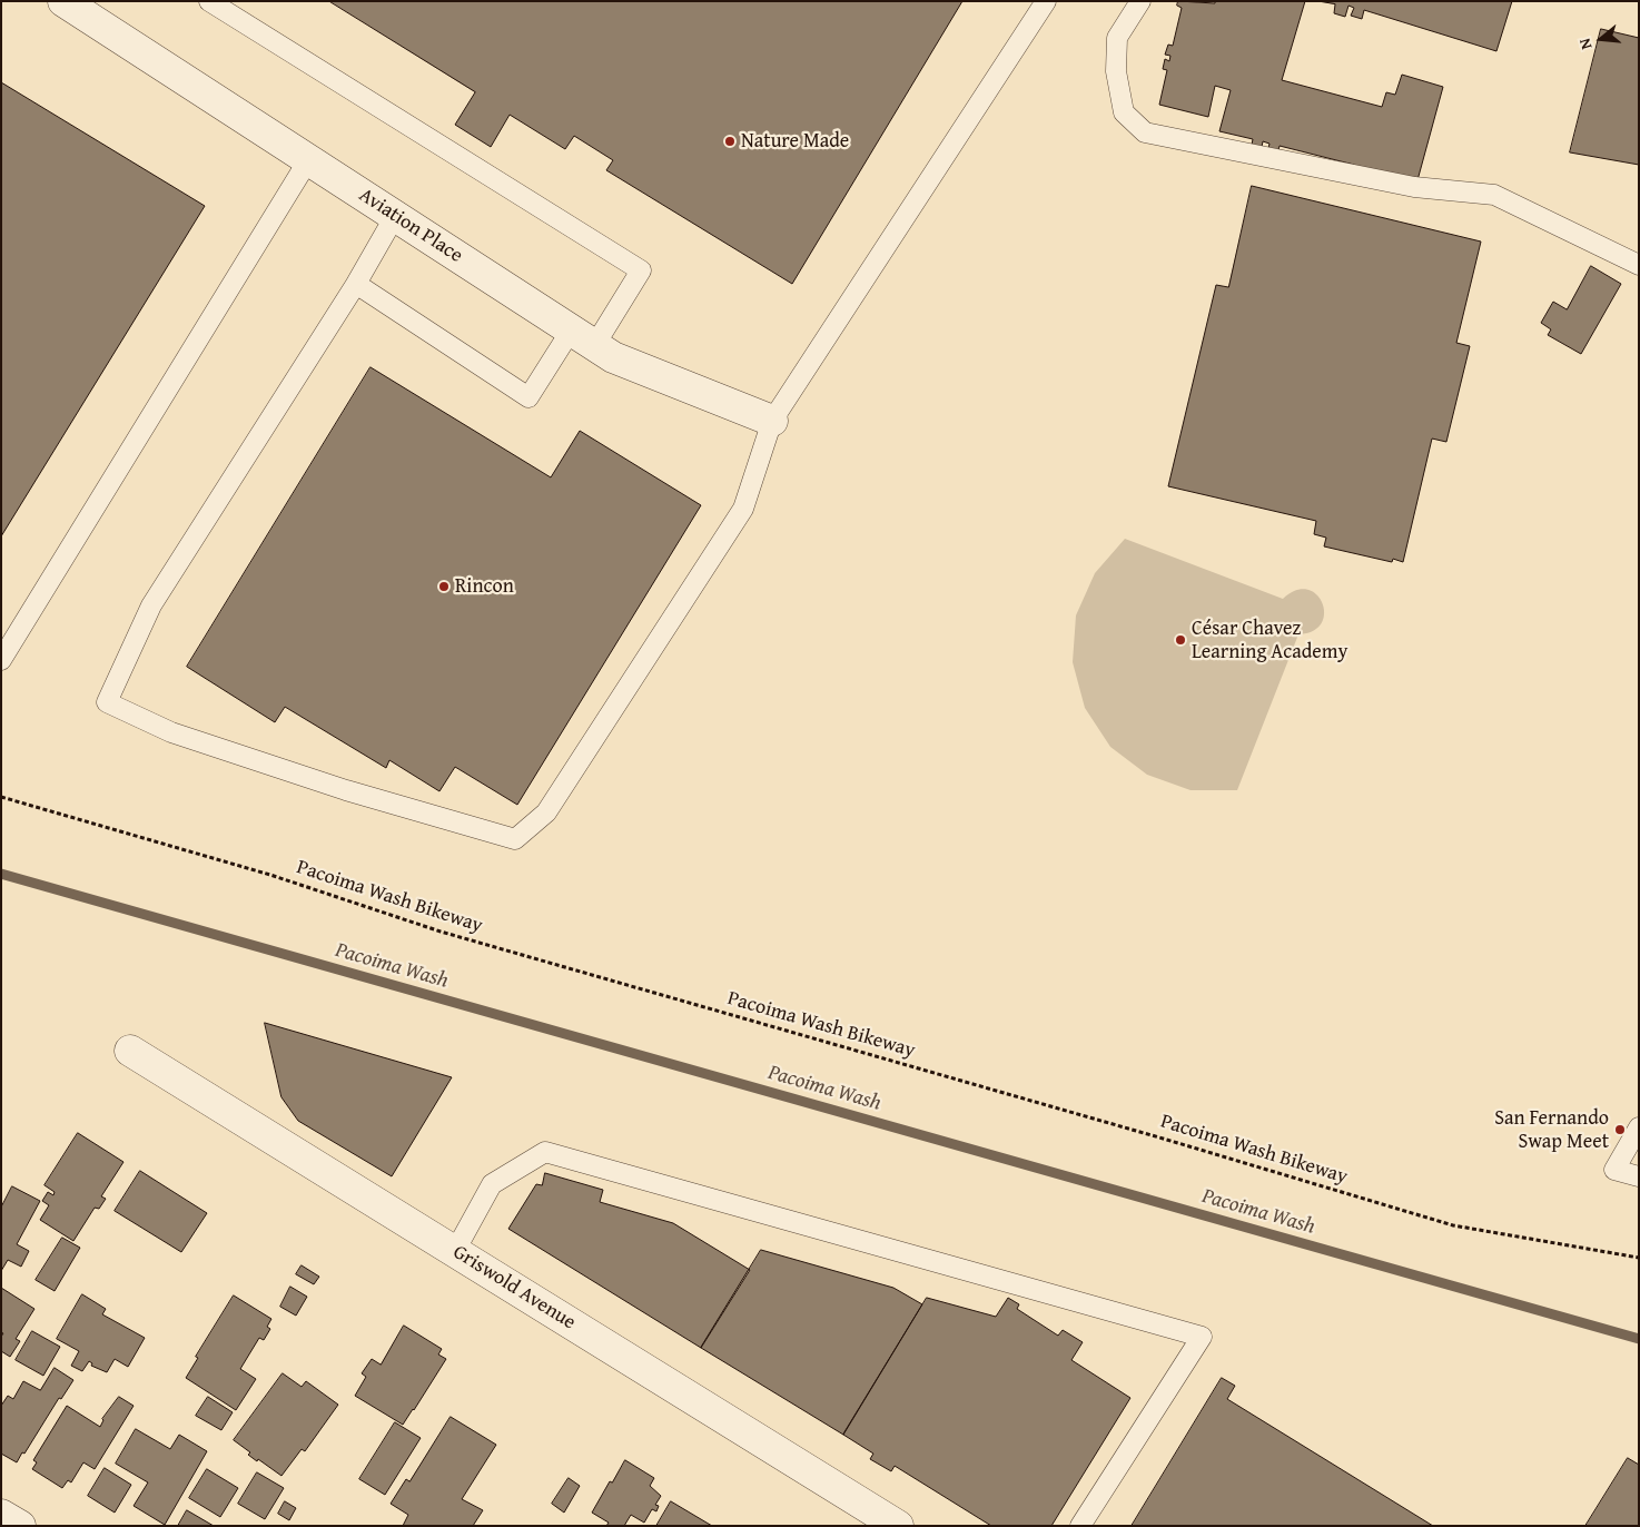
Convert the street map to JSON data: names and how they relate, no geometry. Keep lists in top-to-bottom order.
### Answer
{
  "streets": {
    "street": ["Aviation Place", "Griswold Avenue"],
    "path": ["Pacoima Wash Bikeway"]
  },
  "water": ["Pacoima Wash"],
  "places": [
    "Nature Made",
    "Rincon",
    "César Chavez Learning Academy",
    "San Fernando Swap Meet"
  ],
  "north": "left"
}
